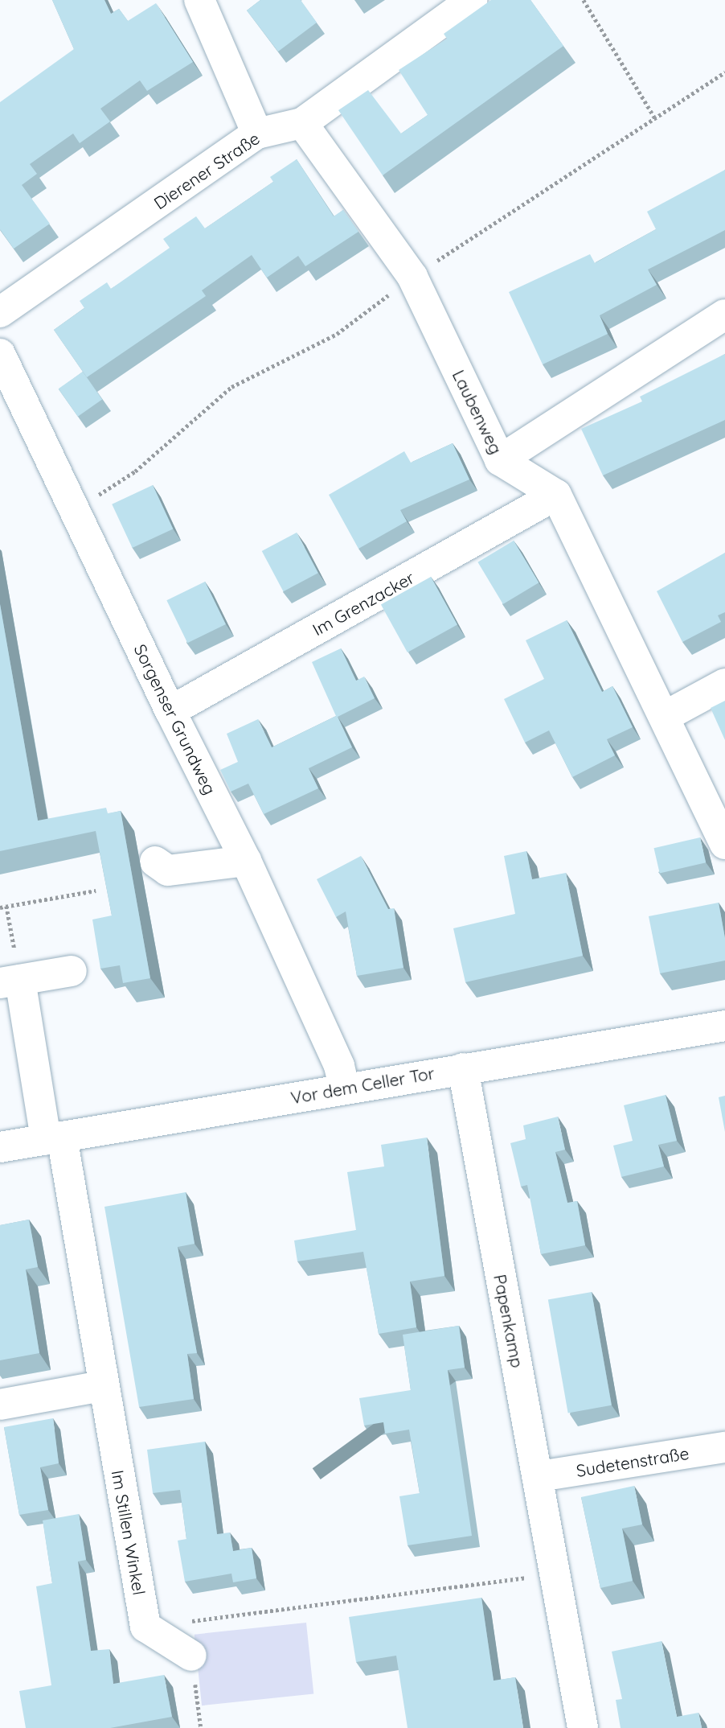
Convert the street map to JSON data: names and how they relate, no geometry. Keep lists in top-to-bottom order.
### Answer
{
  "streets": {
    "street": [
      "Dierener Straße",
      "Laubenweg",
      "Im Grenzacker",
      "Sorgenser Grundweg",
      "Vor dem Celler Tor",
      "Papenkamp",
      "Sudetenstraße",
      "Im Stillen Winkel"
    ]
  },
  "crossings": [
    ["Dierener Straße", "Laubenweg"],
    ["Laubenweg", "Im Grenzacker"],
    ["Im Grenzacker", "Sorgenser Grundweg"],
    ["Sorgenser Grundweg", "Vor dem Celler Tor"],
    ["Vor dem Celler Tor", "Papenkamp"],
    ["Vor dem Celler Tor", "Im Stillen Winkel"],
    ["Papenkamp", "Sudetenstraße"]
  ]
}
